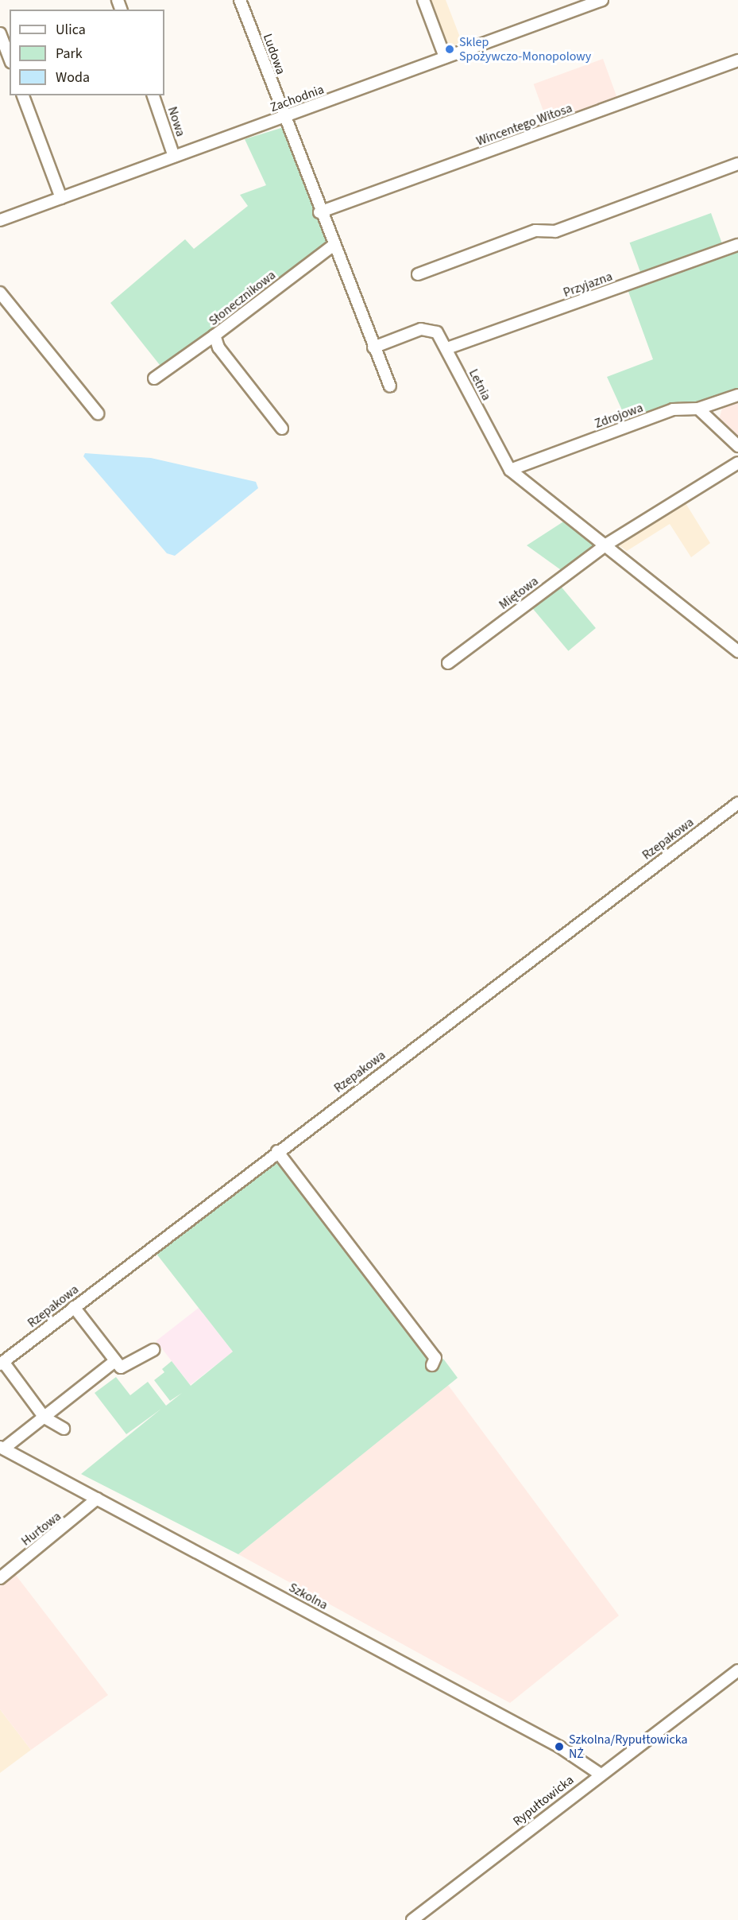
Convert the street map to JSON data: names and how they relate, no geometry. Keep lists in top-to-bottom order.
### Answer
{
  "streets": {
    "street": [
      "Ludowa",
      "Zachodnia",
      "Nowa",
      "Wincentego Witosa",
      "Przyjazna",
      "Słonecznikowa",
      "Letnia",
      "Zdrojowa",
      "Miętowa",
      "Rzepakowa",
      "Hurtowa",
      "Szkolna",
      "Rypułtowicka"
    ]
  },
  "crossings": [
    ["Ludowa", "Zachodnia"],
    ["Zachodnia", "Nowa"],
    ["Przyjazna", "Letnia"],
    ["Letnia", "Zdrojowa"],
    ["Letnia", "Miętowa"],
    ["Hurtowa", "Szkolna"],
    ["Szkolna", "Rypułtowicka"]
  ],
  "places": ["Sklep Spożywczo-Monopolowy", "Szkolna/Rypułtowicka NŻ"],
  "legend": ["Ulica", "Park", "Woda"]
}
